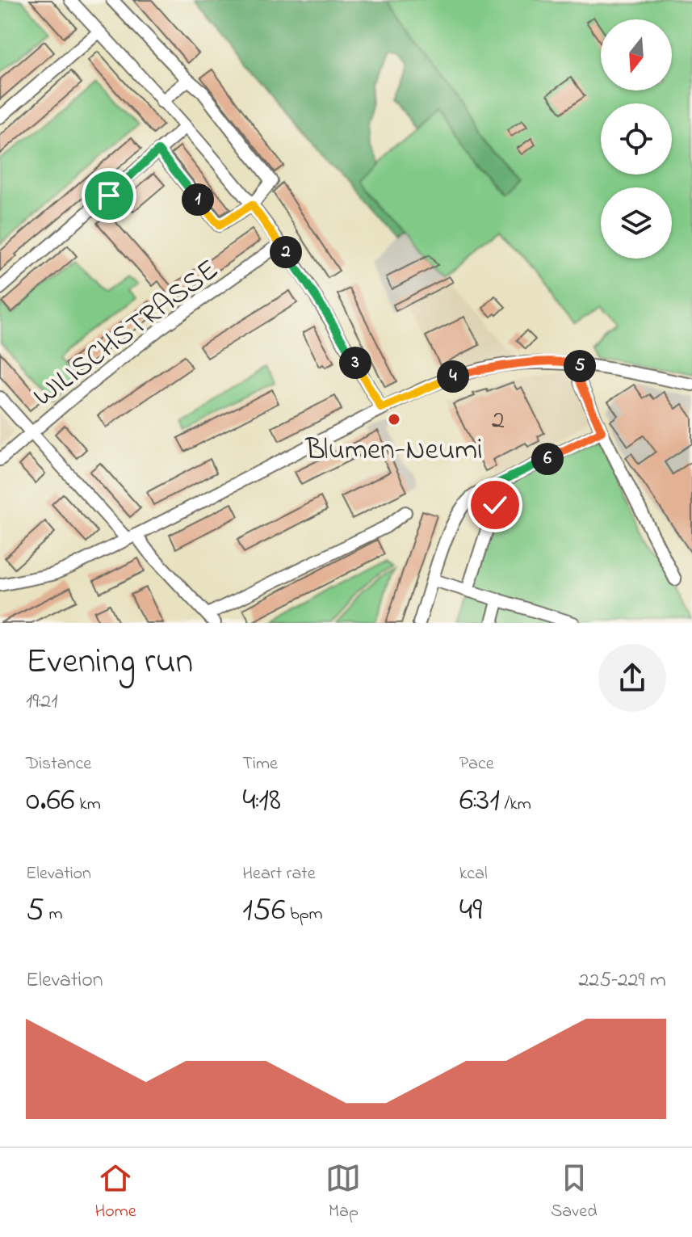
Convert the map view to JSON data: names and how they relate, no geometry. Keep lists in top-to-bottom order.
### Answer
{
  "streets": {
    "street": ["WILISCHSTRASSE"]
  },
  "places": ["Blumen-Neumi"],
  "house_numbers": ["2"],
  "north": "bottom",
  "page": {
    "pins": [
      "1",
      "2",
      "3",
      "5",
      "4",
      "6"
    ],
    "heading": ["Evening run", "19:21"],
    "stats": [
      ["Distance", "0.66 km"],
      ["Time", "4:18"],
      ["Pace", "6:31 /km"],
      ["Elevation", "5 m"],
      ["Heart rate", "156 bpm"],
      ["kcal", "49"]
    ],
    "chart": ["Elevation", "225–229 m"],
    "tabs": ["Home", "Map", "Saved"]
  }
}
